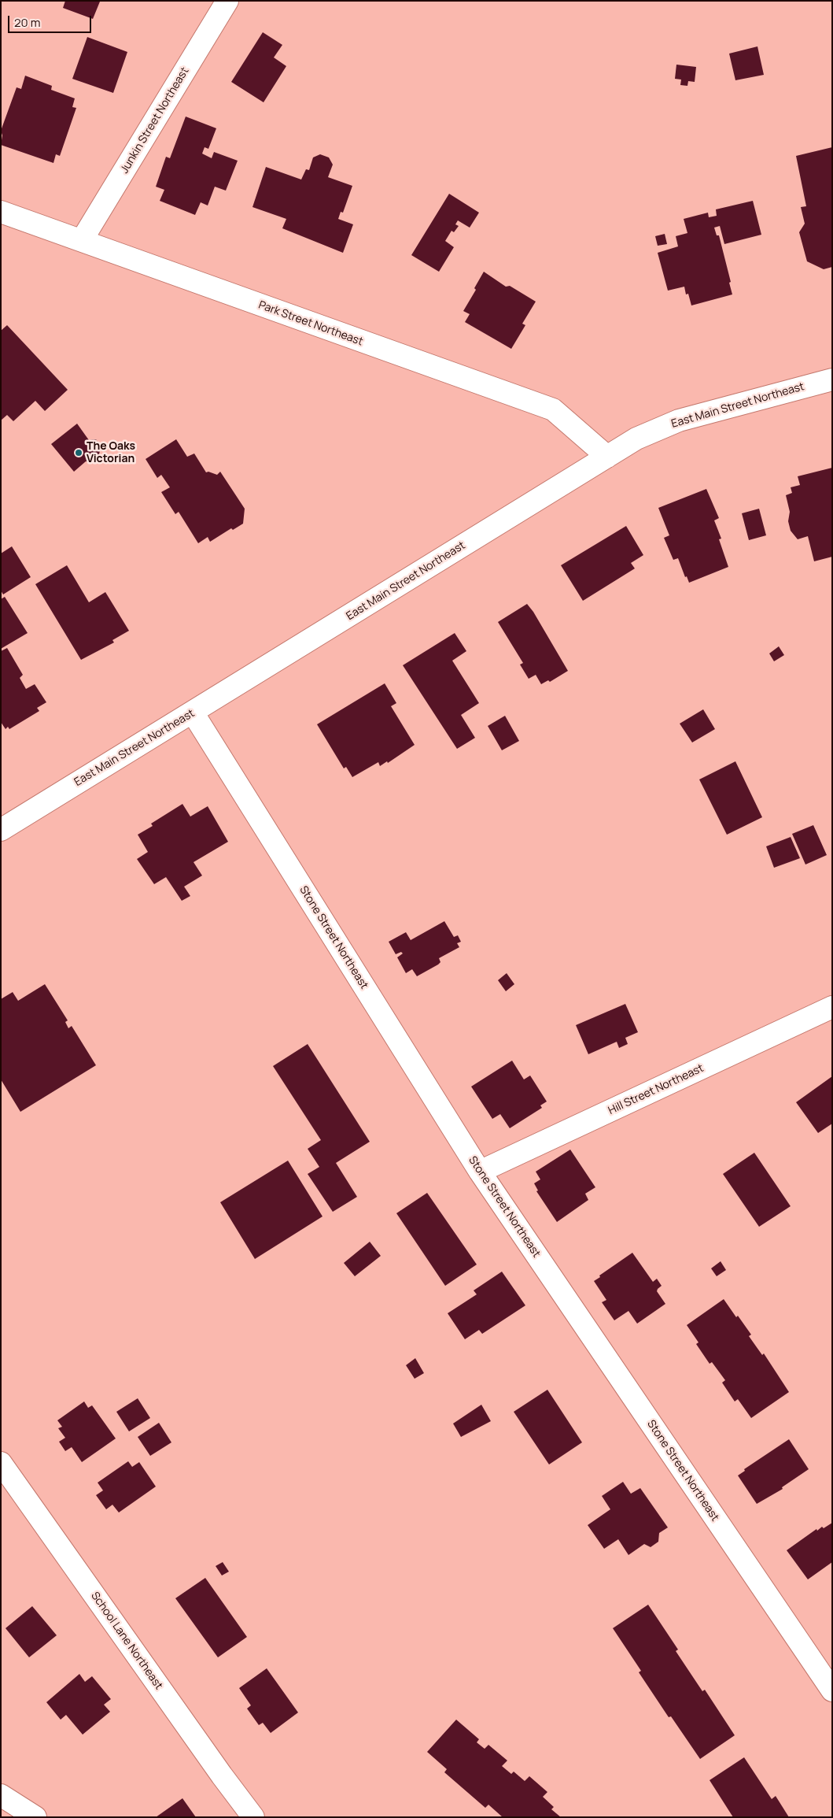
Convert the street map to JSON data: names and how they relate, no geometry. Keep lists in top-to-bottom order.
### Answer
{
  "streets": {
    "street": [
      "Junkin Street Northeast",
      "Park Street Northeast",
      "East Main Street Northeast",
      "Stone Street Northeast",
      "Hill Street Northeast",
      "School Lane Northeast"
    ]
  },
  "crossings": [
    ["Junkin Street Northeast", "Park Street Northeast"],
    ["Park Street Northeast", "East Main Street Northeast"],
    ["East Main Street Northeast", "Stone Street Northeast"],
    ["Stone Street Northeast", "Hill Street Northeast"]
  ],
  "places": ["The Oaks Victorian"],
  "scale_bar": "20 m"
}
